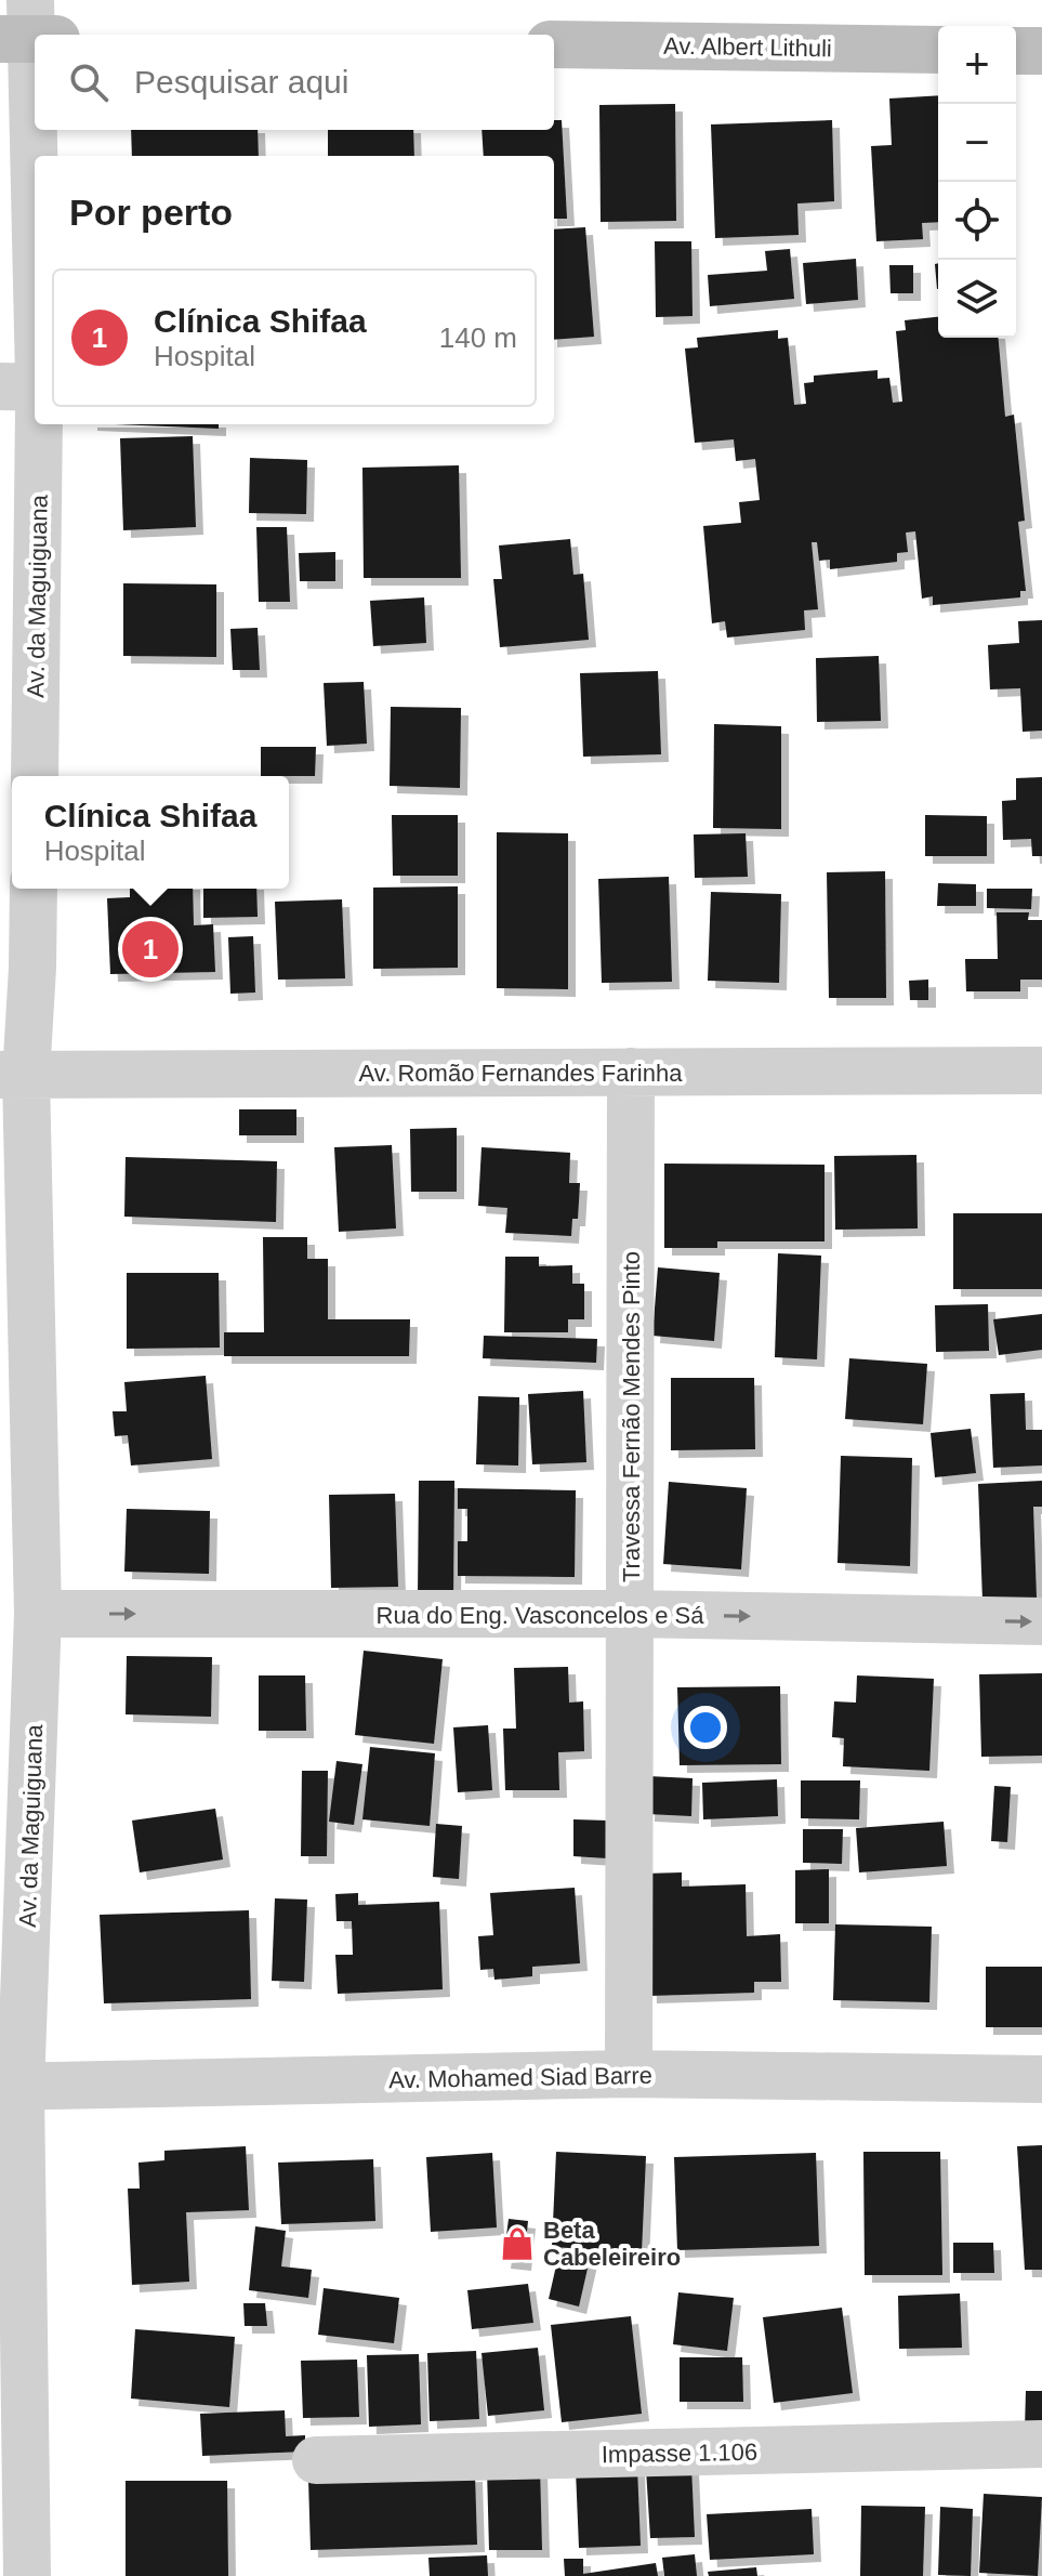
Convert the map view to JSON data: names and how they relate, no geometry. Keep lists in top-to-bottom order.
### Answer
{
  "streets": {
    "street": [
      "Av. Albert Lithuli",
      "Av. da Maguiguana",
      "Av. Romão Fernandes Farinha",
      "Travessa Fernão Mendes Pinto",
      "Rua do Eng. Vasconcelos e Sá",
      "Av. Mohamed Siad Barre",
      "Impasse 1.106"
    ]
  },
  "crossings": [
    ["Av. da Maguiguana", "Av. Romão Fernandes Farinha"],
    ["Av. da Maguiguana", "Rua do Eng. Vasconcelos e Sá"],
    ["Av. da Maguiguana", "Av. Mohamed Siad Barre"],
    ["Av. Romão Fernandes Farinha", "Travessa Fernão Mendes Pinto"],
    ["Travessa Fernão Mendes Pinto", "Rua do Eng. Vasconcelos e Sá"],
    ["Travessa Fernão Mendes Pinto", "Av. Mohamed Siad Barre"]
  ],
  "one_way": ["Rua do Eng. Vasconcelos e Sá"],
  "places": {
    "shop": ["Beta Cabeleireiro"]
  },
  "page": {
    "map_buttons": ["+", "−"],
    "search": "Pesquisar aqui",
    "heading": "Por perto",
    "list": [
      {
        "mark": "1",
        "name": "Clínica Shifaa",
        "note": "Hospital",
        "value": "140 m"
      }
    ],
    "popup": ["Clínica Shifaa", "Hospital"],
    "pins": "1"
  }
}
